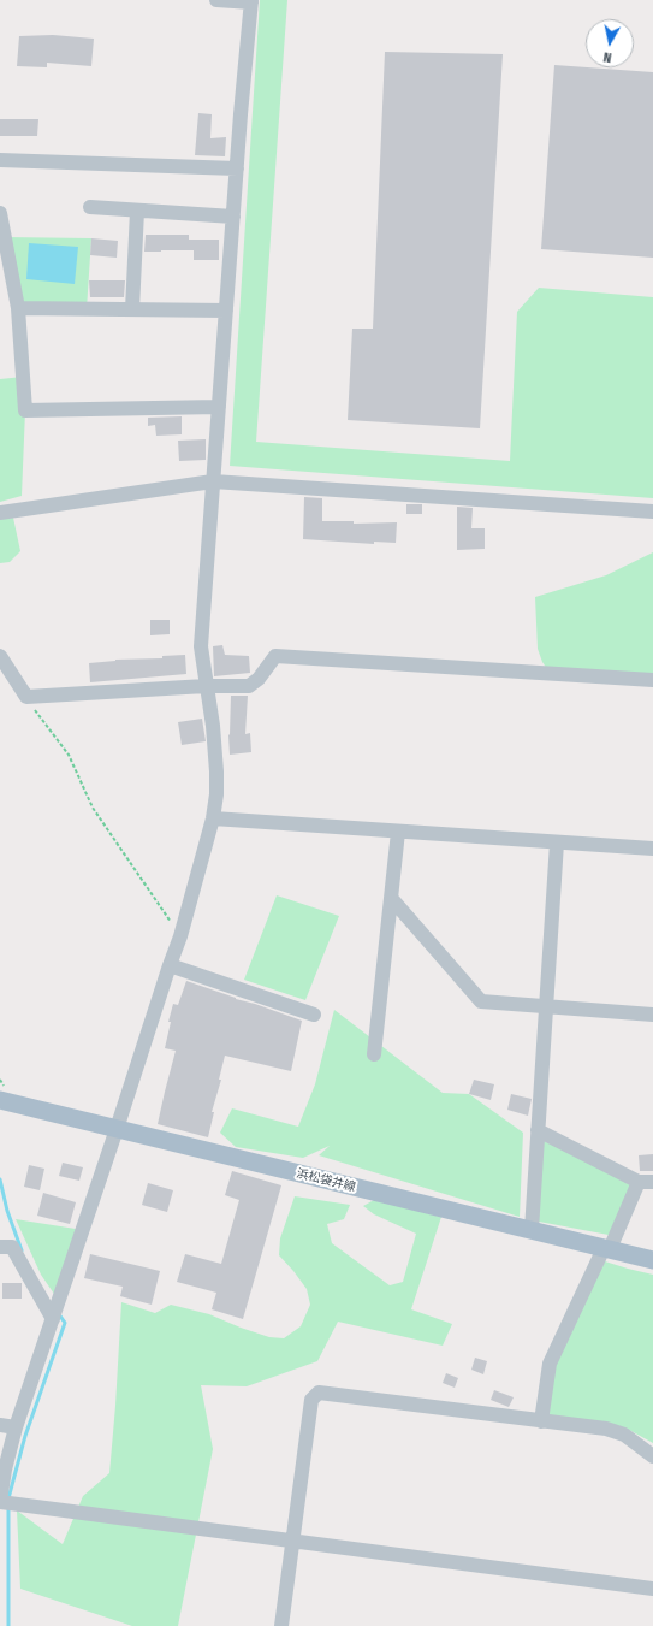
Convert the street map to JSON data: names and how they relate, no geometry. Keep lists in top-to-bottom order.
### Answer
{
  "streets": {
    "main road": ["浜松袋井線"]
  },
  "north": "bottom"
}
